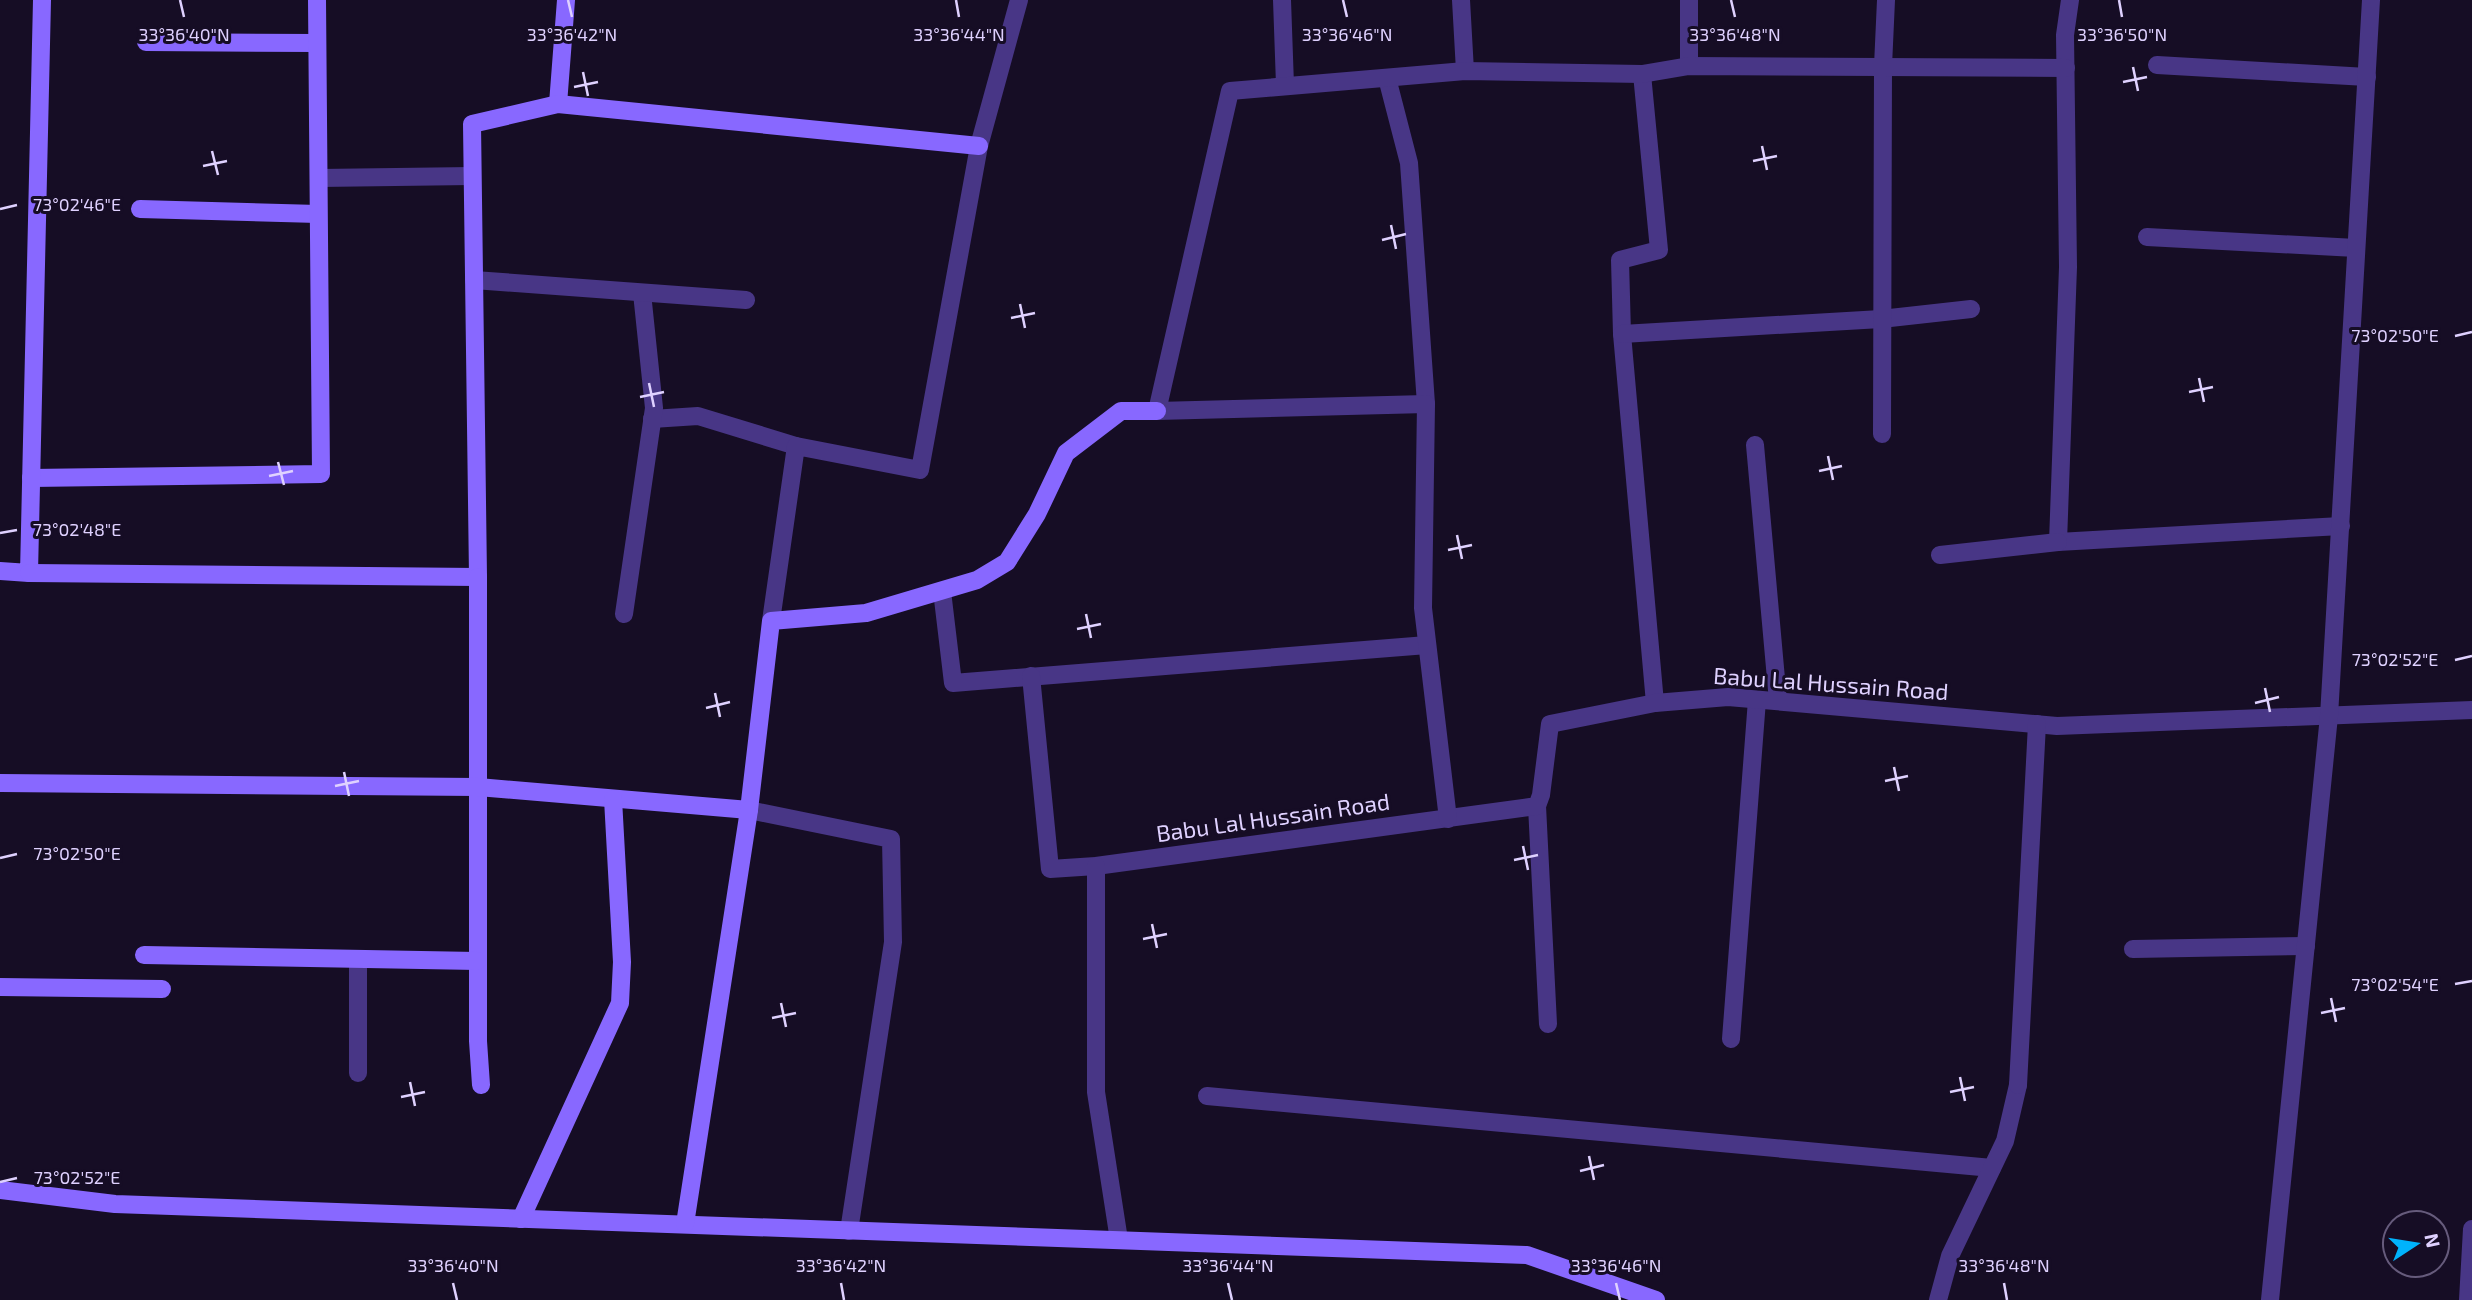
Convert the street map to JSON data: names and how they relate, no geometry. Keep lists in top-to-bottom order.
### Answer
{
  "streets": {
    "street": ["Babu Lal Hussain Road"]
  },
  "north": "right",
  "coordinates": [
    "33°36'40\"N",
    "33°36'42\"N",
    "33°36'44\"N",
    "33°36'46\"N",
    "33°36'48\"N",
    "33°36'50\"N",
    "73°02'46\"E",
    "73°02'50\"E",
    "73°02'48\"E",
    "73°02'52\"E",
    "73°02'54\"E"
  ]
}
